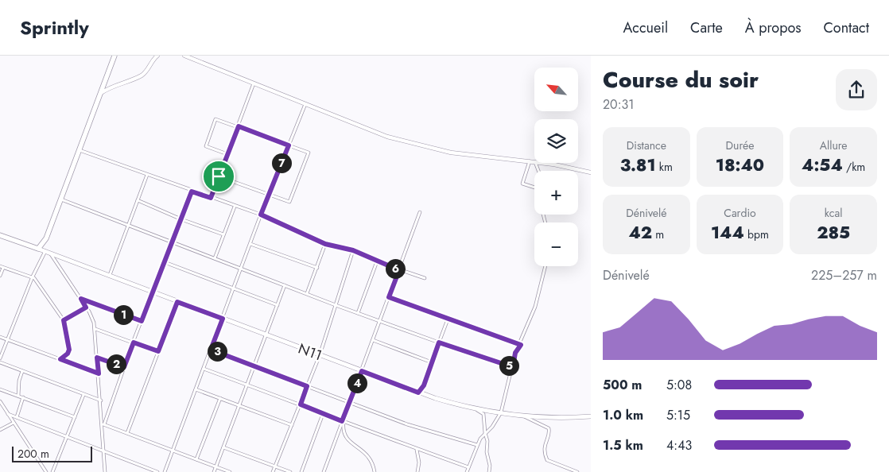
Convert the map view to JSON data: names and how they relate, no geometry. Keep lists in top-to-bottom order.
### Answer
{
  "streets": {
    "main road": ["N11"]
  },
  "scale_bar": "200 m",
  "north": "top left",
  "page": {
    "header": "Sprintly",
    "nav": [
      "Accueil",
      "Carte",
      "À propos",
      "Contact"
    ],
    "heading": ["Course du soir", "20:31"],
    "map_buttons": ["+", "−"],
    "stats": [
      ["Distance", "3.81 km"],
      ["Durée", "18:40"],
      ["Allure", "4:54 /km"],
      ["Dénivelé", "42 m"],
      ["Cardio", "144 bpm"],
      ["kcal", "285"]
    ],
    "pins": [
      "7",
      "6",
      "1",
      "3",
      "2",
      "5",
      "4"
    ],
    "chart": ["Dénivelé", "225–257 m"],
    "list": [
      {
        "name": "500 m",
        "note": "5:08"
      },
      {
        "name": "1.0 km",
        "note": "5:15"
      },
      {
        "name": "1.5 km",
        "note": "4:43"
      }
    ],
    "scale": "200 m"
  }
}
